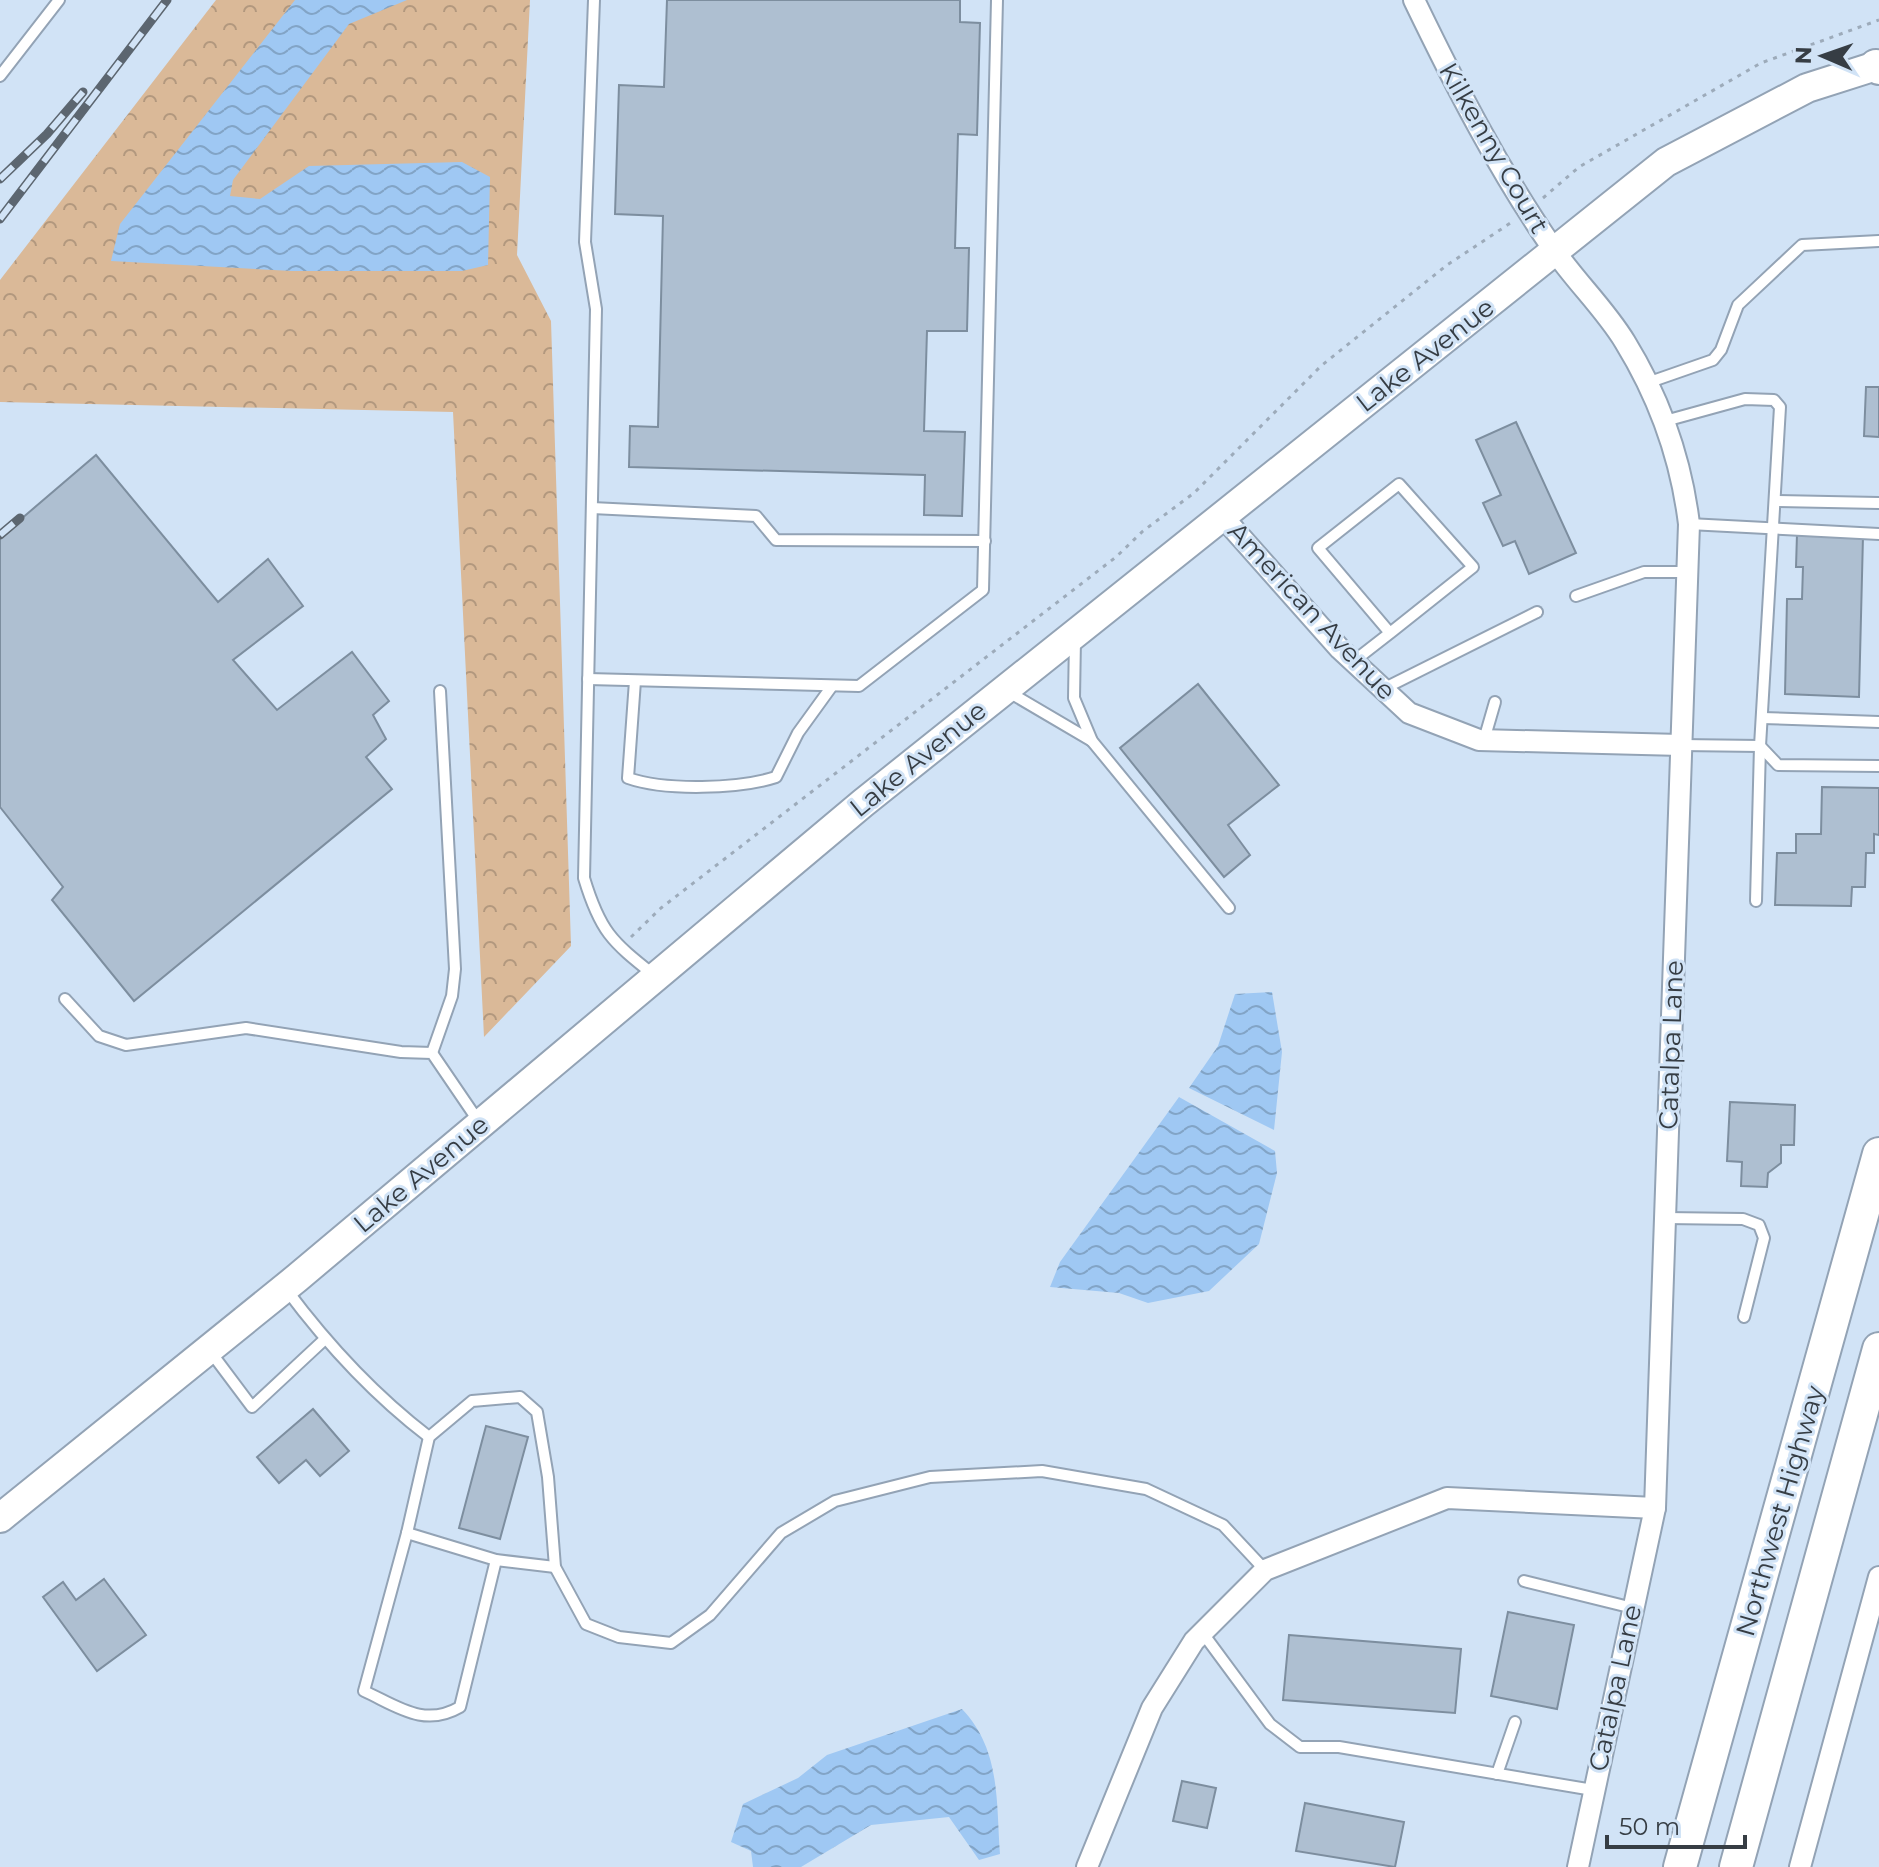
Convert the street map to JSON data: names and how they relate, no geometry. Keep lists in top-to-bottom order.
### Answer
{
  "streets": {
    "main road": ["Northwest Highway"],
    "street": [
      "Kilkenny Court",
      "Lake Avenue",
      "American Avenue",
      "Catalpa Lane"
    ]
  },
  "crossings": [
    ["Kilkenny Court", "Lake Avenue"],
    ["Kilkenny Court", "Catalpa Lane"],
    ["Lake Avenue", "American Avenue"],
    ["Lake Avenue", "Catalpa Lane"],
    ["American Avenue", "Catalpa Lane"]
  ],
  "scale_bar": "50 m",
  "north": "left"
}
